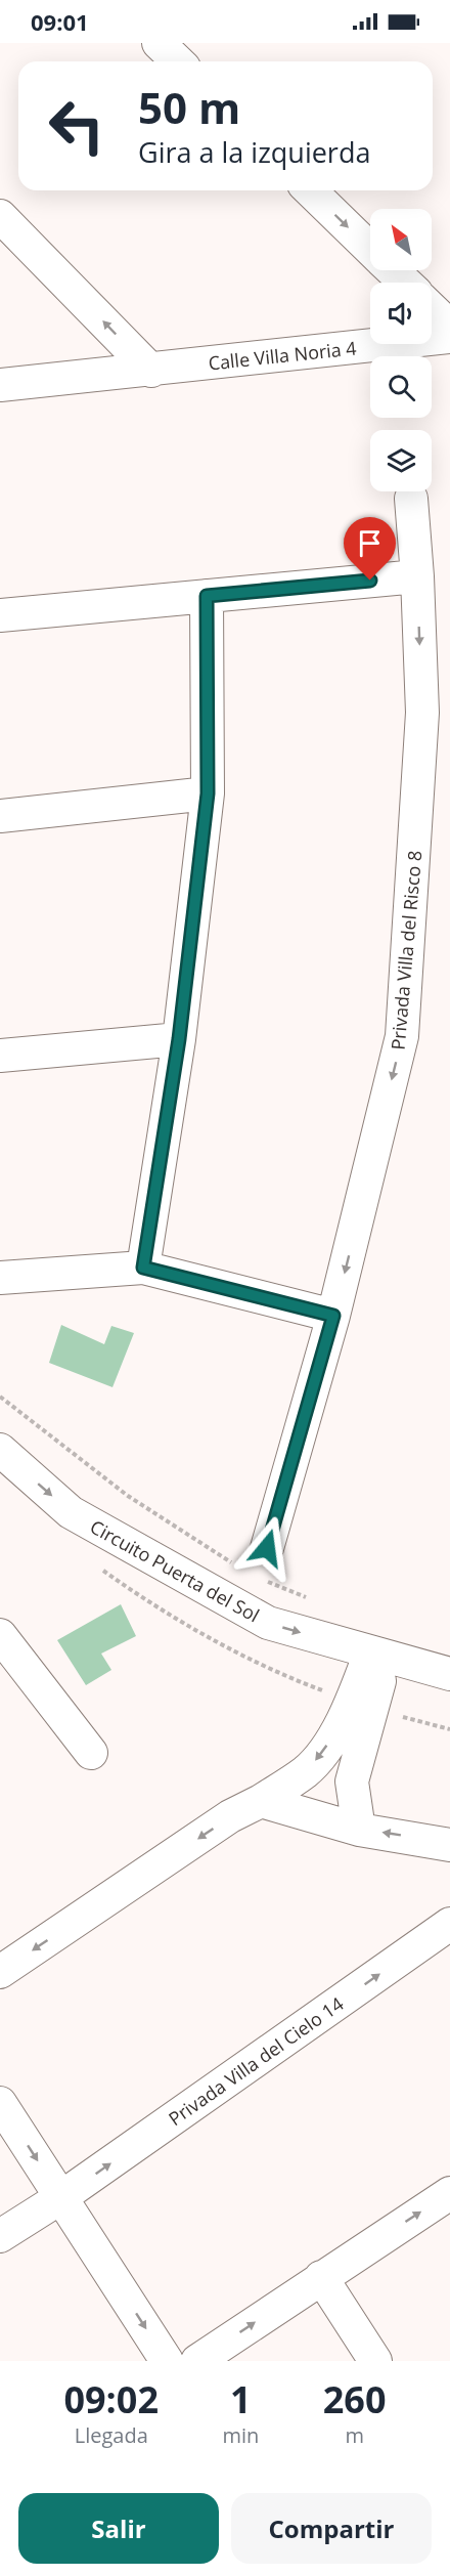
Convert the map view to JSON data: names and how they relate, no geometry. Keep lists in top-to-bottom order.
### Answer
{
  "streets": {
    "street": [
      "Calle Villa Noria 4",
      "Privada Villa del Risco 8",
      "Circuito Puerta del Sol",
      "Privada Villa del Cielo 14"
    ]
  },
  "north": "top left",
  "page": {
    "status": "09:01",
    "turn": ["50 m", "Gira a la izquierda"],
    "eta": [
      "09:02",
      "Llegada",
      "1",
      "min",
      "260",
      "m"
    ],
    "buttons": ["Salir", "Compartir"]
  }
}
